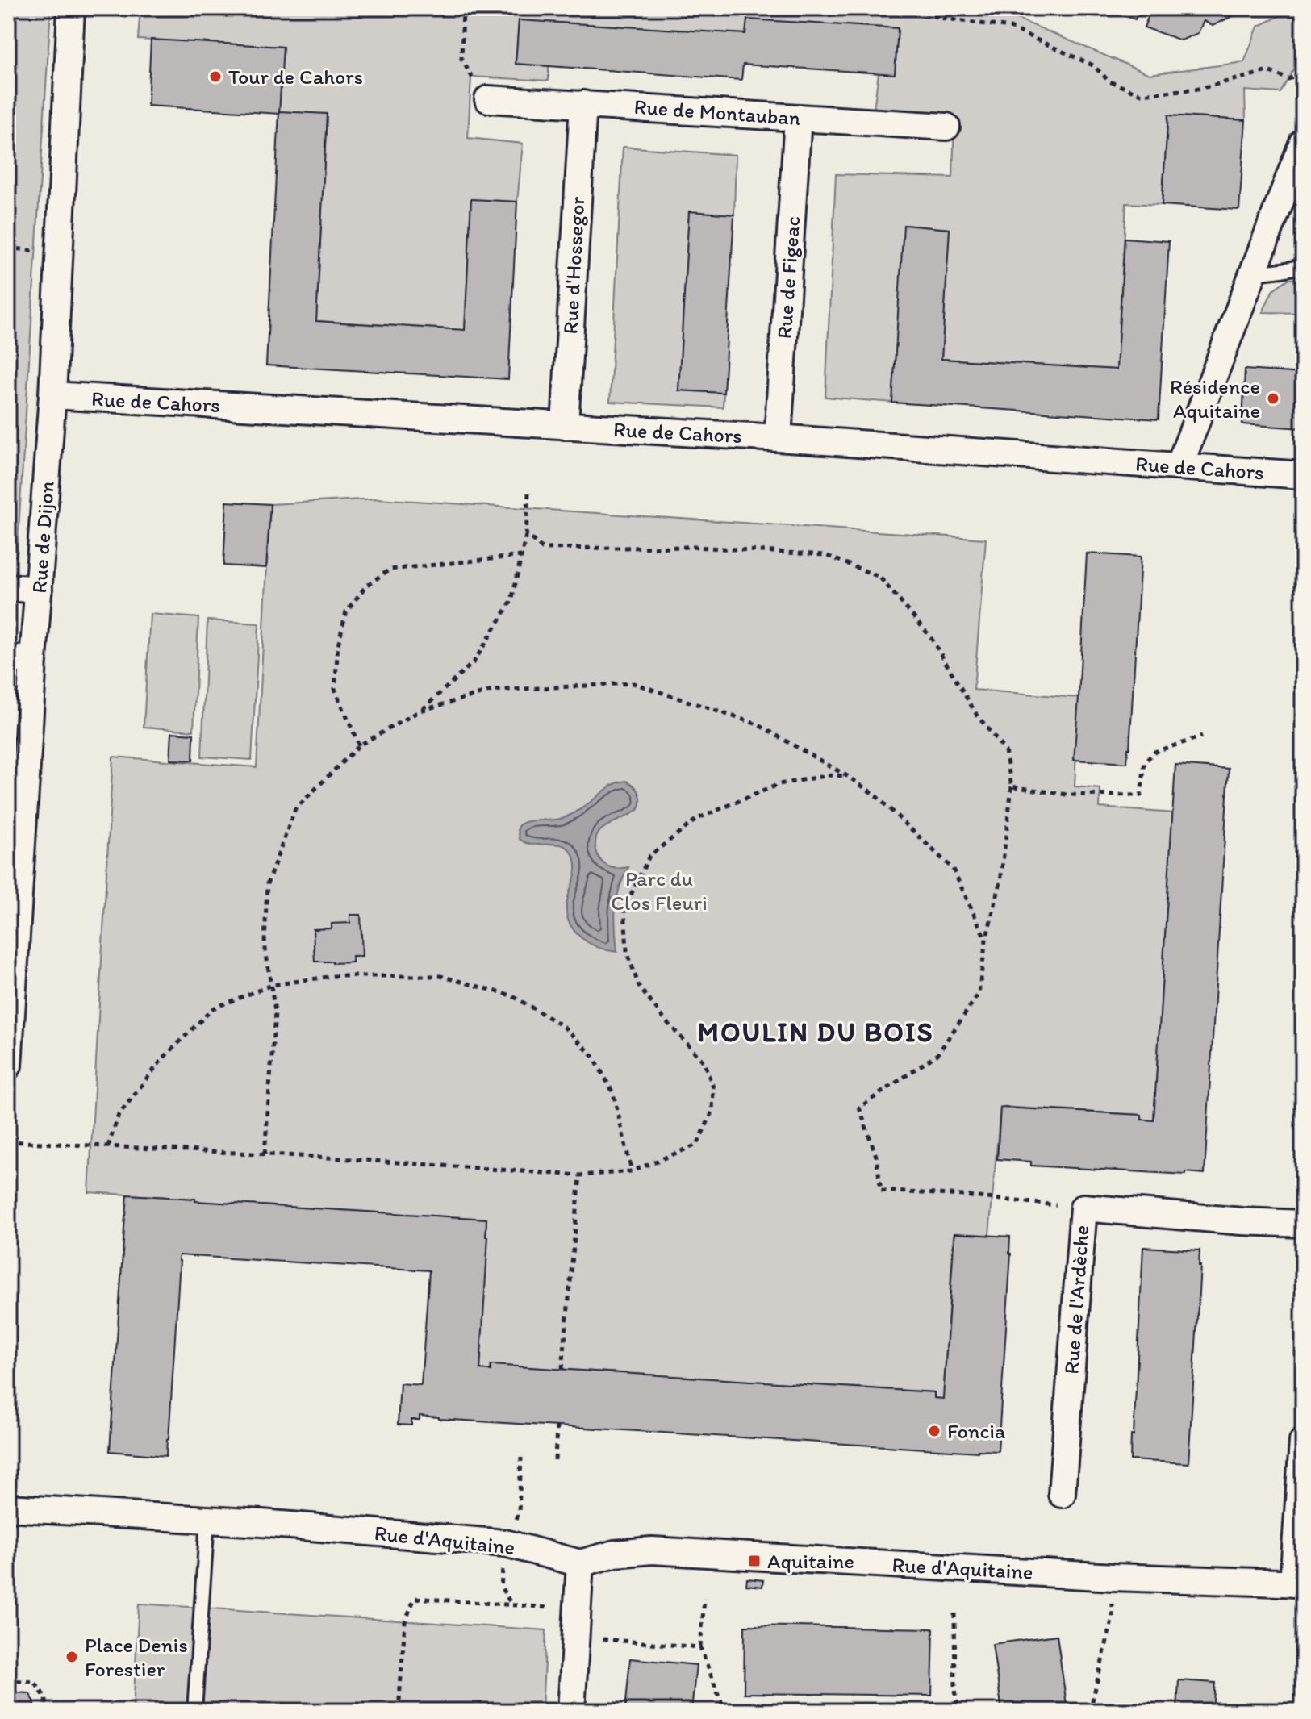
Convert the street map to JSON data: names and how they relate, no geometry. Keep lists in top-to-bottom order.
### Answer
{
  "streets": {
    "street": [
      "Rue de Montauban",
      "Rue d'Hossegor",
      "Rue de Figeac",
      "Rue de Cahors",
      "Rue de Dijon",
      "Rue de l'Ardèche",
      "Rue d'Aquitaine"
    ]
  },
  "crossings": [
    ["Rue de Montauban", "Rue d'Hossegor"],
    ["Rue de Montauban", "Rue de Figeac"],
    ["Rue d'Hossegor", "Rue de Cahors"],
    ["Rue de Figeac", "Rue de Cahors"],
    ["Rue de Cahors", "Rue de Dijon"]
  ],
  "districts": ["MOULIN DU BOIS"],
  "parks": ["Parc du Clos Fleuri"],
  "places": {
    "other": [
      "Tour de Cahors",
      "Résidence Aquitaine",
      "Foncia",
      "Place Denis Forestier"
    ],
    "transit": ["Aquitaine"]
  }
}
